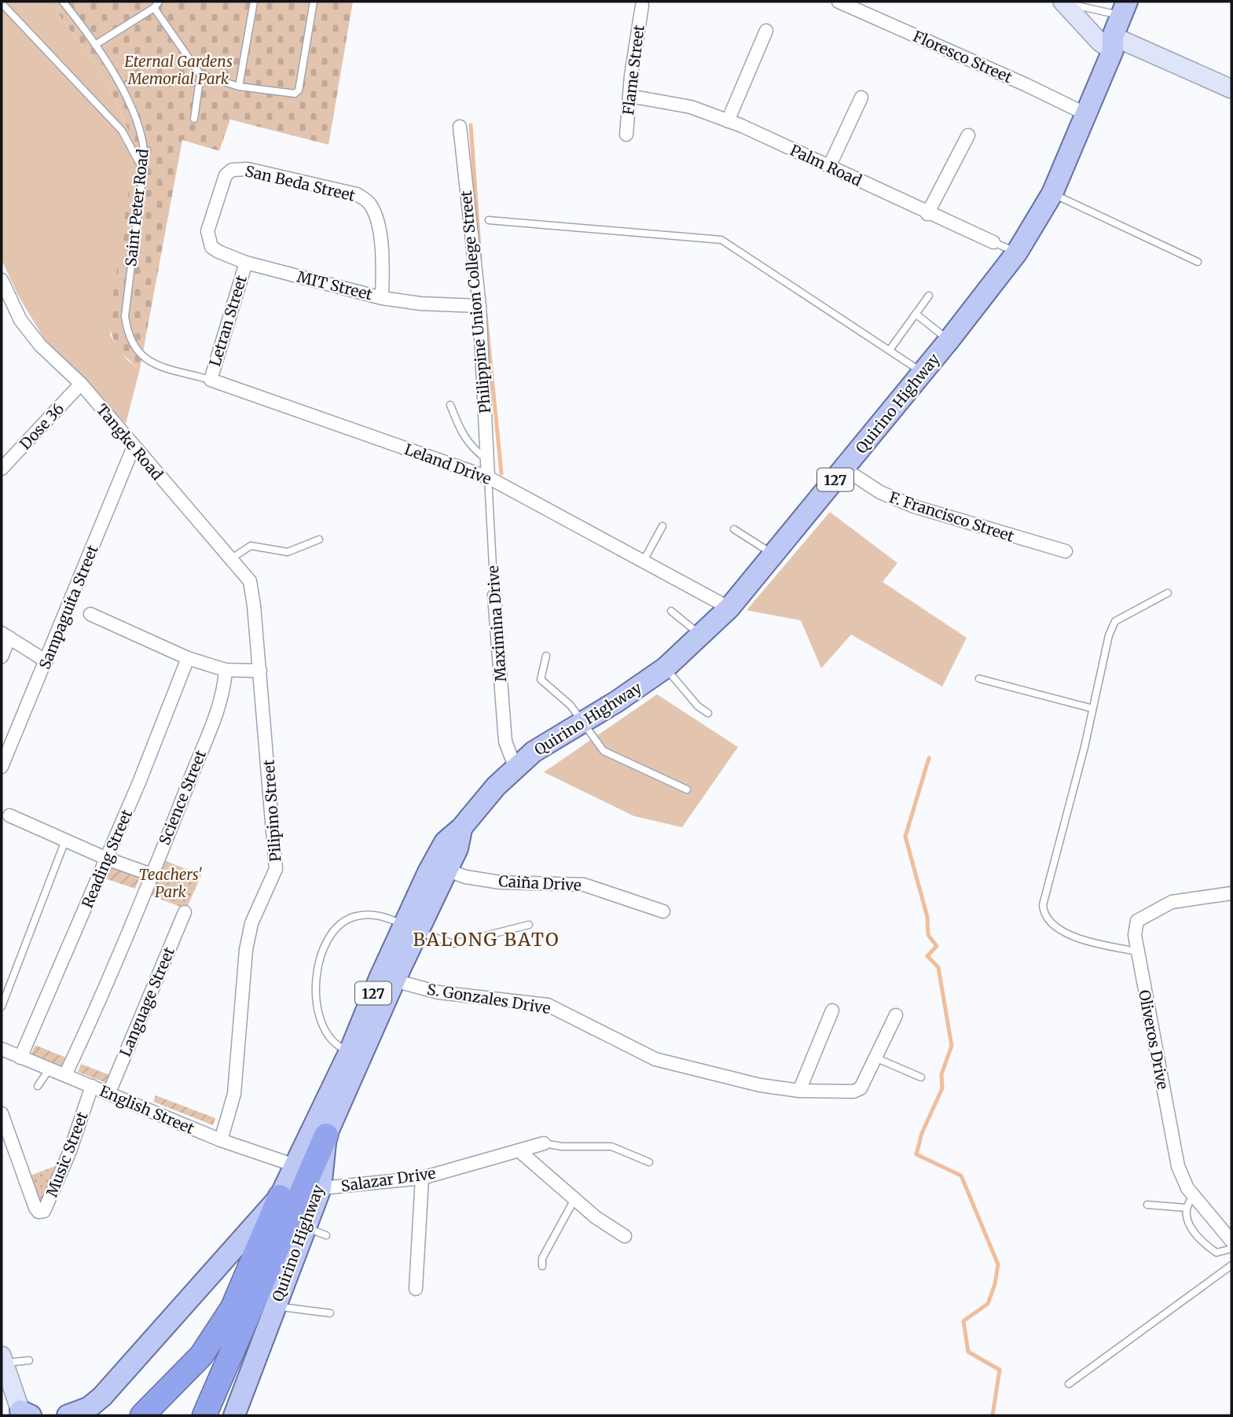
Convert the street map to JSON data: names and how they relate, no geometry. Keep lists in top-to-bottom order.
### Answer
{
  "streets": {
    "main road": ["Quirino Highway", "127"],
    "street": [
      "Floresco Street",
      "Flame Street",
      "Palm Road",
      "San Beda Street",
      "MIT Street",
      "Philippine Union College Street",
      "Letran Street",
      "Dose 36",
      "Tangke Road",
      "Leland Drive",
      "F. Francisco Street",
      "Sampaguita Street",
      "Maximina Drive",
      "Science Street",
      "Pilipino Street",
      "Reading Street",
      "Caiña Drive",
      "S. Gonzales Drive",
      "Language Street",
      "Oliveros Drive",
      "English Street",
      "Music Street",
      "Salazar Drive"
    ],
    "lane": ["Saint Peter Road"]
  },
  "crossings": [
    ["Floresco Street", "Quirino Highway"],
    ["Flame Street", "Palm Road"],
    ["Palm Road", "Quirino Highway"],
    ["San Beda Street", "MIT Street"],
    ["Saint Peter Road", "Leland Drive"],
    ["MIT Street", "Philippine Union College Street"],
    ["MIT Street", "Letran Street"],
    ["Philippine Union College Street", "Leland Drive"],
    ["Philippine Union College Street", "Maximina Drive"],
    ["Letran Street", "Leland Drive"],
    ["Quirino Highway", "Leland Drive"],
    ["Quirino Highway", "F. Francisco Street"],
    ["Quirino Highway", "Maximina Drive"],
    ["Quirino Highway", "Caiña Drive"],
    ["Quirino Highway", "S. Gonzales Drive"],
    ["Quirino Highway", "English Street"],
    ["Quirino Highway", "Salazar Drive"],
    ["Dose 36", "Tangke Road"],
    ["Tangke Road", "Sampaguita Street"],
    ["Tangke Road", "Pilipino Street"],
    ["Leland Drive", "Maximina Drive"],
    ["Science Street", "English Street"],
    ["Pilipino Street", "English Street"],
    ["Reading Street", "English Street"],
    ["Language Street", "English Street"],
    ["English Street", "Music Street"]
  ],
  "districts": ["BALONG BATO"],
  "parks": ["Eternal Gardens Memorial Park", "Teachers' Park"]
}
